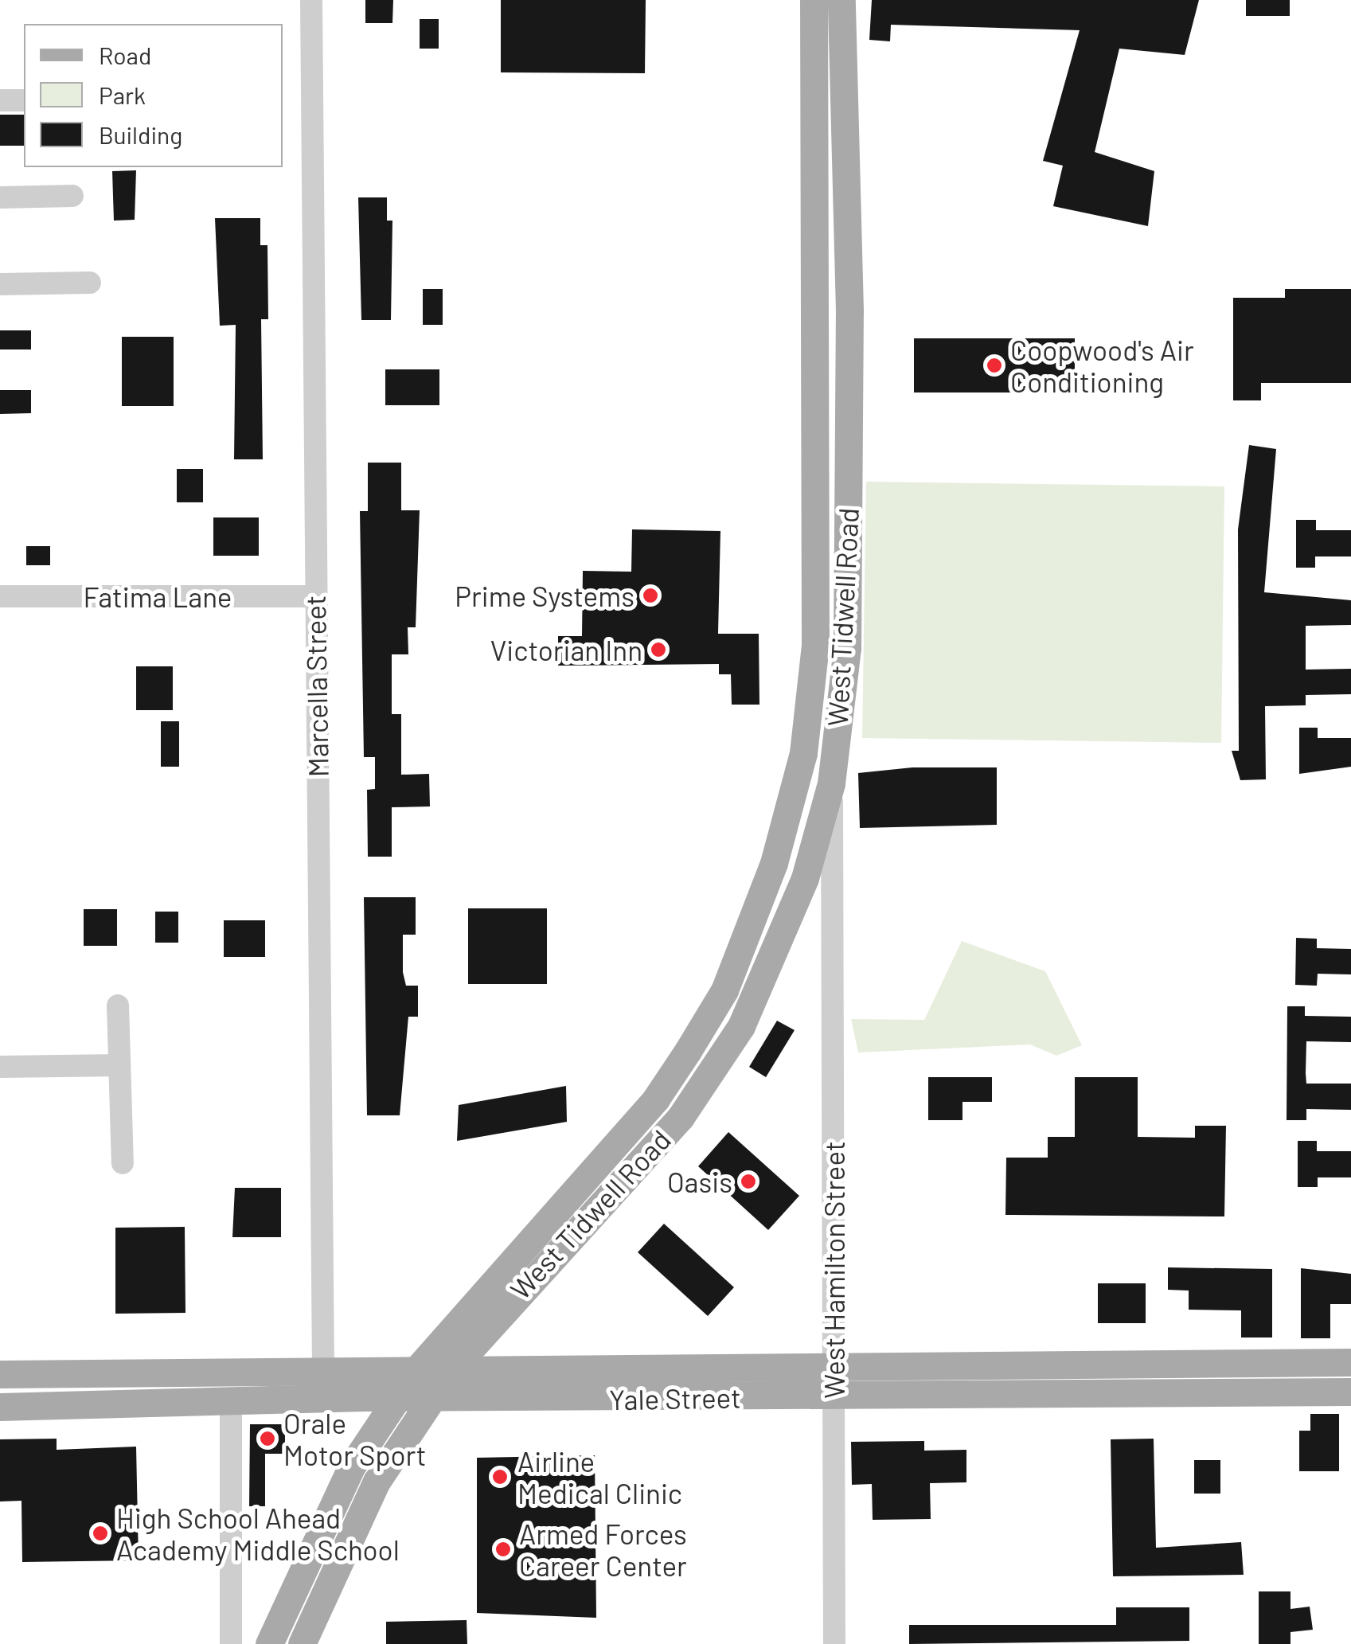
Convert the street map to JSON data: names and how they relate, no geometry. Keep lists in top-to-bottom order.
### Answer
{
  "streets": {
    "main road": ["West Tidwell Road", "Yale Street"],
    "street": ["Fatima Lane", "Marcella Street", "West Hamilton Street"]
  },
  "crossings": [
    ["Fatima Lane", "Marcella Street"],
    ["West Tidwell Road", "West Hamilton Street"],
    ["West Tidwell Road", "Yale Street"],
    ["Marcella Street", "Yale Street"],
    ["West Hamilton Street", "Yale Street"]
  ],
  "places": [
    "Coopwood's Air Conditioning",
    "Prime Systems",
    "Victorian Inn",
    "Oasis",
    "Orale Motor Sport",
    "Airline Medical Clinic",
    "High School Ahead Academy Middle School",
    "Armed Forces Career Center"
  ],
  "legend": ["Road", "Park", "Building"]
}
